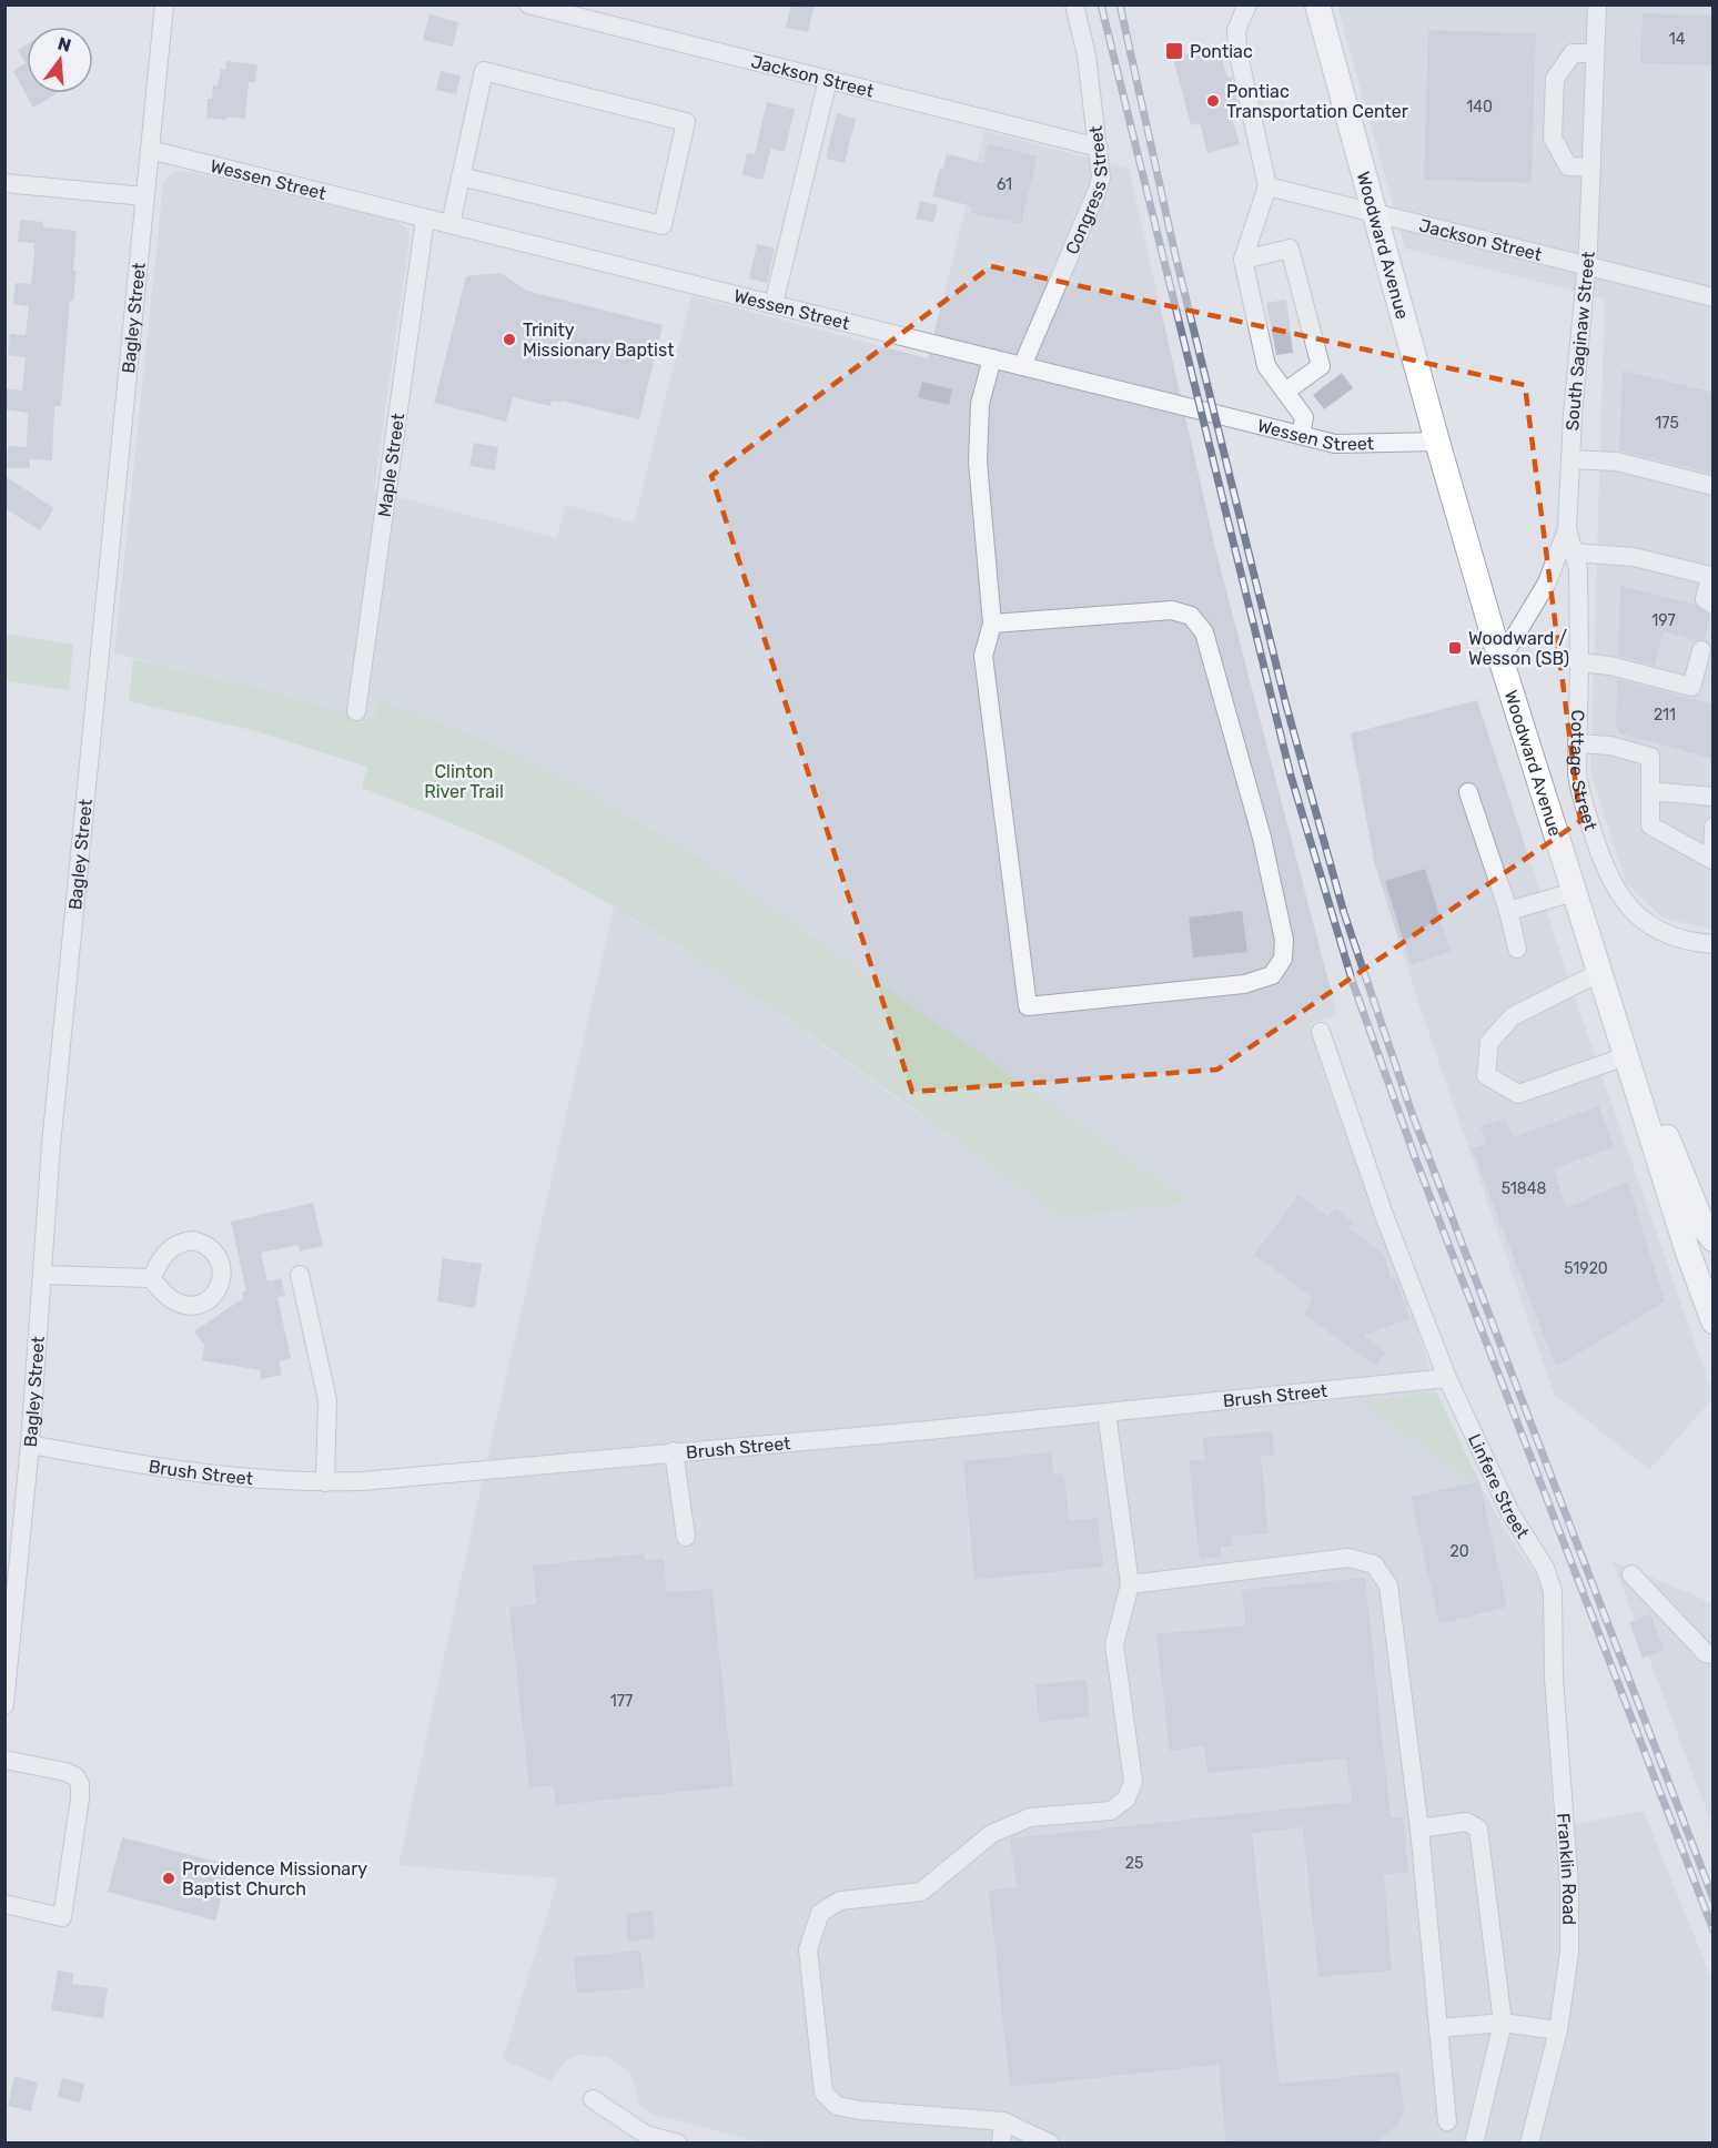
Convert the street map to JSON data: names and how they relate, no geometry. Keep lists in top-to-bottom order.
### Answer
{
  "streets": {
    "main road": ["Woodward Avenue"],
    "street": [
      "Jackson Street",
      "Wessen Street",
      "Congress Street",
      "Bagley Street",
      "South Saginaw Street",
      "Maple Street",
      "Cottage Street",
      "Brush Street",
      "Linfere Street",
      "Franklin Road"
    ]
  },
  "crossings": [
    ["Jackson Street", "Congress Street"],
    ["Jackson Street", "Woodward Avenue"],
    ["Jackson Street", "South Saginaw Street"],
    ["Wessen Street", "Congress Street"],
    ["Wessen Street", "Woodward Avenue"],
    ["Wessen Street", "Bagley Street"],
    ["Wessen Street", "Maple Street"],
    ["Woodward Avenue", "South Saginaw Street"],
    ["Bagley Street", "Brush Street"],
    ["South Saginaw Street", "Cottage Street"],
    ["Brush Street", "Linfere Street"],
    ["Linfere Street", "Franklin Road"]
  ],
  "parks": ["Clinton River Trail"],
  "places": {
    "transit": ["Pontiac", "Woodward / Wesson (SB)"],
    "other": ["Pontiac Transportation Center", "Trinity Missionary Baptist", "Providence Missionary Baptist Church"]
  },
  "house_numbers": [
    "14",
    "140",
    "61",
    "175",
    "197",
    "211",
    "51848",
    "51920",
    "20",
    "177",
    "25"
  ],
  "north": "top"
}
